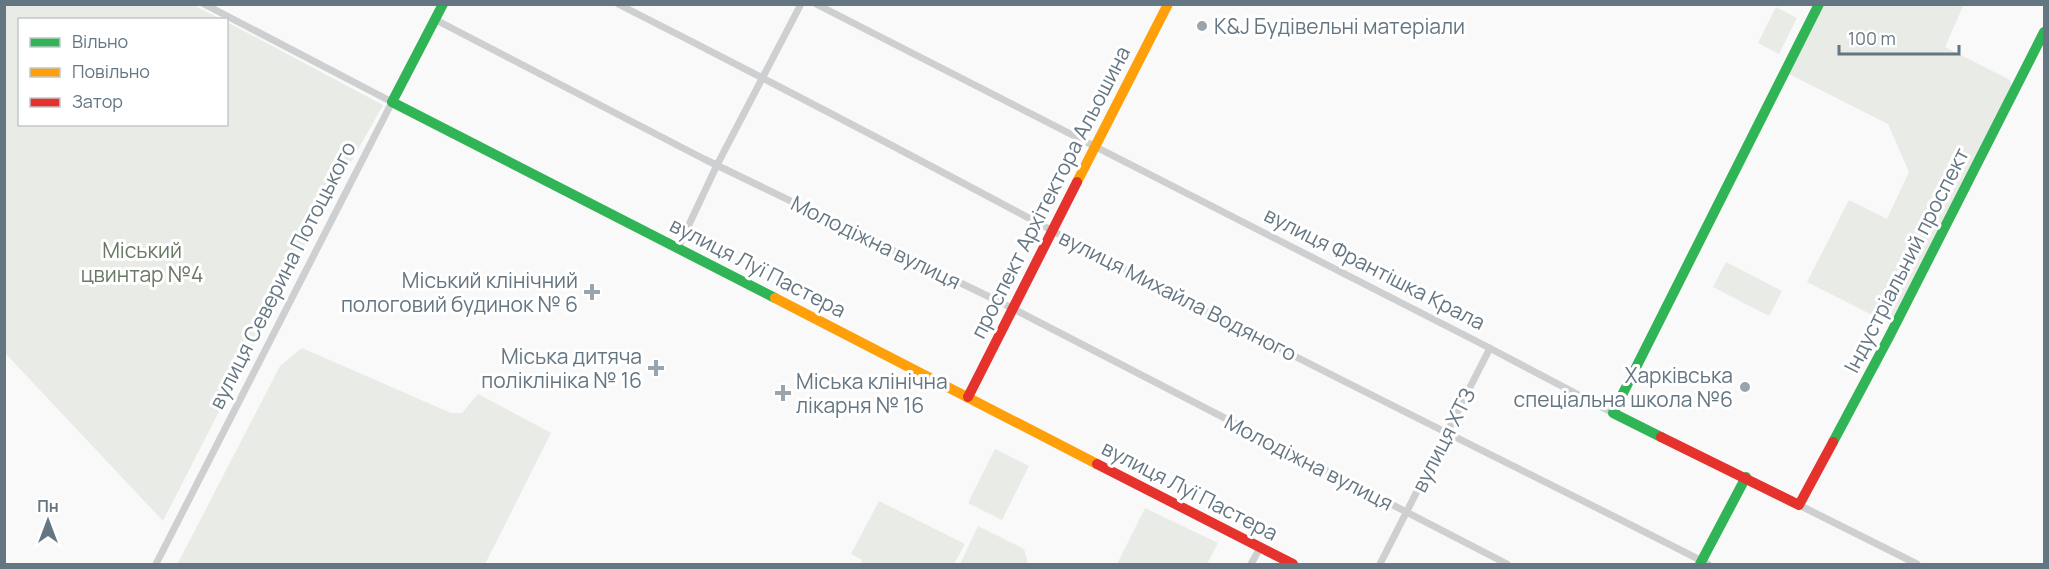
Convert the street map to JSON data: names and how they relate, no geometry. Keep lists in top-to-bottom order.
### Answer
{
  "streets": {
    "street": [
      "проспект Архітектора Альошина",
      "Молодіжна вулиця",
      "Індустріальний проспект",
      "вулиця Луї Пастера",
      "вулиця Франтішка Крала",
      "вулиця Северина Потоцького",
      "вулиця Михайла Водяного",
      "вулиця ХТЗ"
    ]
  },
  "crossings": [
    ["проспект Архітектора Альошина", "Молодіжна вулиця"],
    ["проспект Архітектора Альошина", "вулиця Луї Пастера"],
    ["проспект Архітектора Альошина", "вулиця Франтішка Крала"],
    ["проспект Архітектора Альошина", "вулиця Михайла Водяного"],
    ["Молодіжна вулиця", "вулиця Северина Потоцького"],
    ["Молодіжна вулиця", "вулиця ХТЗ"],
    ["Індустріальний проспект", "вулиця Франтішка Крала"],
    ["вулиця Луї Пастера", "вулиця Северина Потоцького"],
    ["вулиця Франтішка Крала", "вулиця ХТЗ"],
    ["вулиця Михайла Водяного", "вулиця ХТЗ"]
  ],
  "parks": ["Міський цвинтар №4"],
  "places": {
    "other": ["K&J Будівельні матеріали", "Харківська спеціальна школа №6"],
    "health": ["Міський клінічний пологовий будинок № 6", "Міська дитяча поліклініка № 16", "Міська клінічна лікарня № 16"]
  },
  "legend": ["Вільно", "Повільно", "Затор"],
  "scale_bar": "100 m",
  "north": "top"
}
